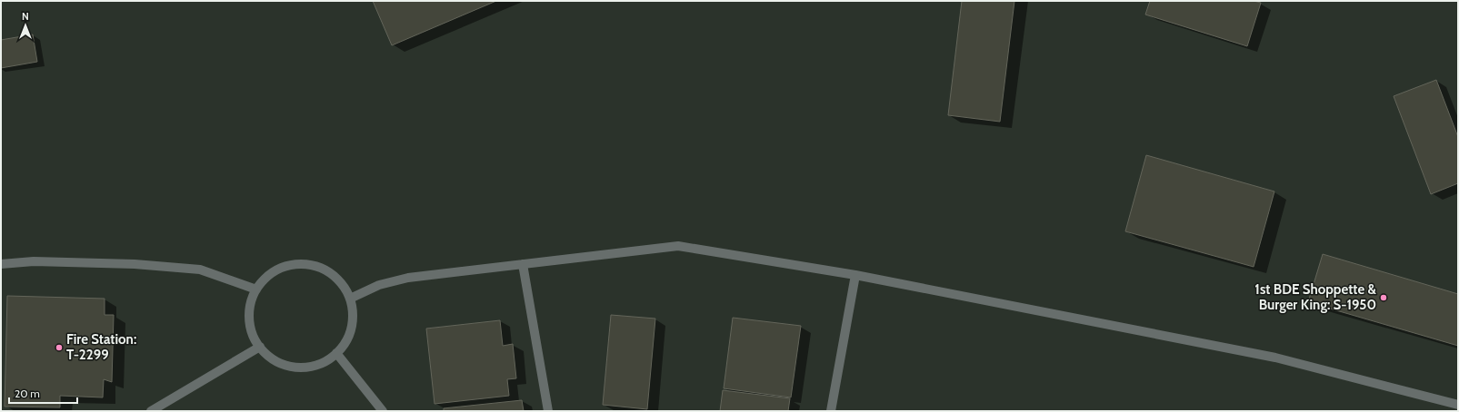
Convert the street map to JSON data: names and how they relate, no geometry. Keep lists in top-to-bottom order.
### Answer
{
  "places": ["1st BDE Shoppette & Burger King: S-1950", "Fire Station: T-2299"],
  "scale_bar": "20 m",
  "north": "top"
}
